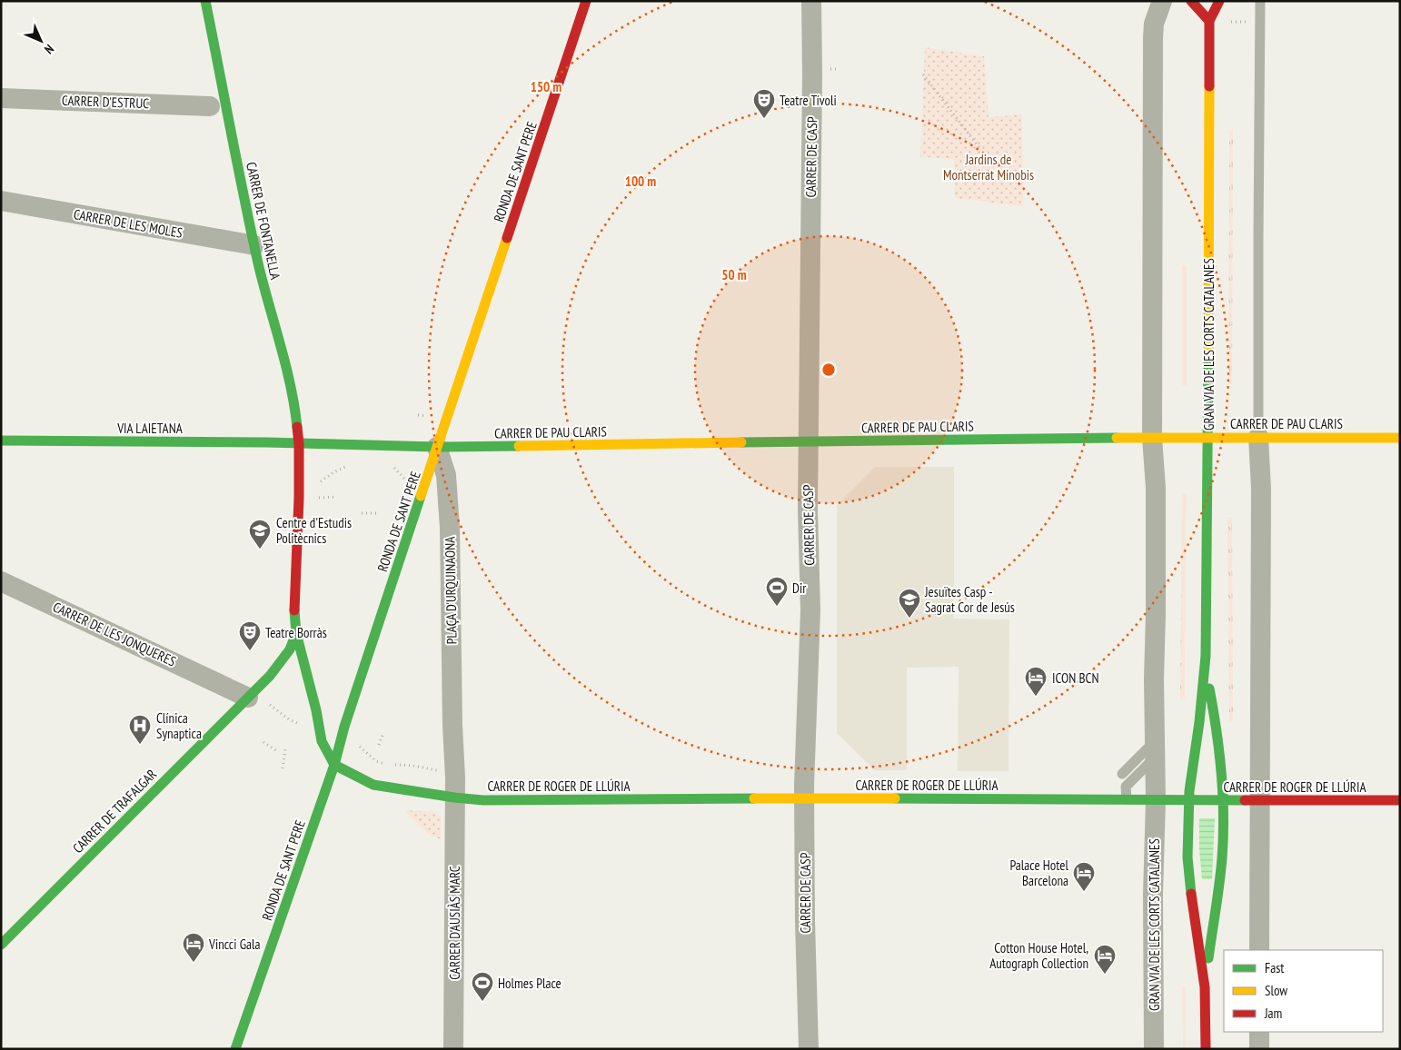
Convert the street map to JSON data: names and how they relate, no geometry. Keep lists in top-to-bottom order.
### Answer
{
  "streets": {
    "main road": [
      "RONDA DE SANT PERE",
      "CARRER DE FONTANELLA",
      "GRAN VIA DE LES CORTS CATALANES",
      "CARRER DE PAU CLARIS",
      "VIA LAIETANA",
      "CARRER DE ROGER DE LLÚRIA",
      "CARRER DE TRAFALGAR"
    ],
    "street": [
      "CARRER D'ESTRUC",
      "CARRER DE CASP",
      "CARRER DE LES MOLES",
      "PLAÇA D'URQUINAONA",
      "CARRER DE LES JONQUERES",
      "CARRER D'AUSIÀS MARC"
    ]
  },
  "crossings": [
    ["CARRER DE CASP", "CARRER DE PAU CLARIS"],
    ["CARRER DE CASP", "CARRER DE ROGER DE LLÚRIA"],
    ["RONDA DE SANT PERE", "CARRER DE PAU CLARIS"],
    ["RONDA DE SANT PERE", "PLAÇA D'URQUINAONA"],
    ["CARRER DE FONTANELLA", "CARRER DE LES MOLES"],
    ["CARRER DE FONTANELLA", "VIA LAIETANA"],
    ["GRAN VIA DE LES CORTS CATALANES", "CARRER DE PAU CLARIS"],
    ["GRAN VIA DE LES CORTS CATALANES", "CARRER DE ROGER DE LLÚRIA"],
    ["CARRER DE PAU CLARIS", "PLAÇA D'URQUINAONA"],
    ["PLAÇA D'URQUINAONA", "CARRER DE ROGER DE LLÚRIA"],
    ["PLAÇA D'URQUINAONA", "CARRER D'AUSIÀS MARC"],
    ["CARRER DE LES JONQUERES", "CARRER DE TRAFALGAR"],
    ["CARRER DE ROGER DE LLÚRIA", "CARRER D'AUSIÀS MARC"]
  ],
  "parks": ["Jardins de Montserrat Minobis"],
  "places": {
    "theatre": ["Teatre Tívoli", "Teatre Borràs"],
    "school or university": ["Centre d'Estudis Politècnics", "Jesuïtes Casp - Sagrat Cor de Jesús"],
    "sports": ["Dir", "Holmes Place"],
    "hotel": [
      "ICON BCN",
      "Palace Hotel Barcelona",
      "Vincci Gala",
      "Cotton House Hotel, Autograph Collection"
    ],
    "hospital": ["Clínica Synaptica"]
  },
  "legend": ["Fast", "Slow", "Jam"],
  "north": "bottom right",
  "rings": ["150 m", "100 m", "50 m"]
}
